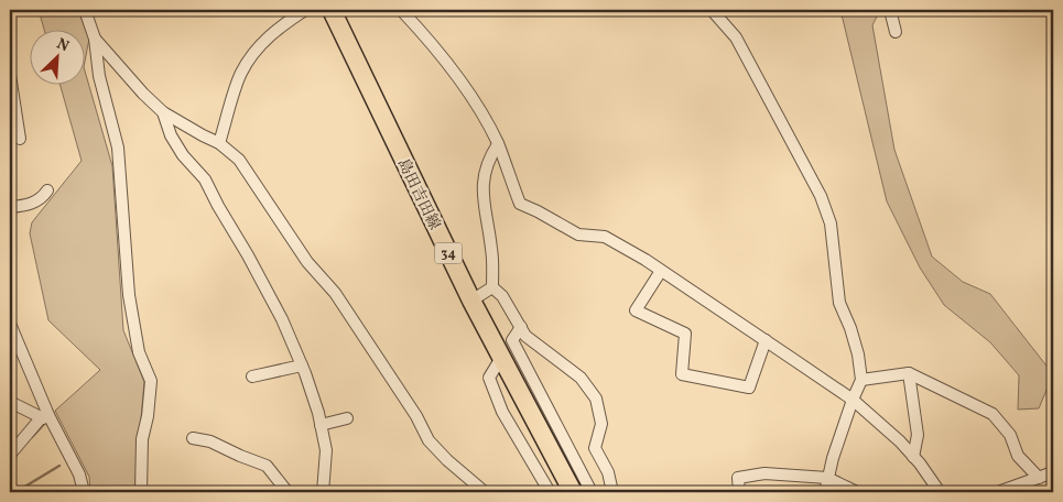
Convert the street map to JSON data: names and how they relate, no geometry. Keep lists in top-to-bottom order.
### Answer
{
  "streets": {
    "main road": ["島田吉田線", "34"]
  },
  "north": "top right"
}
